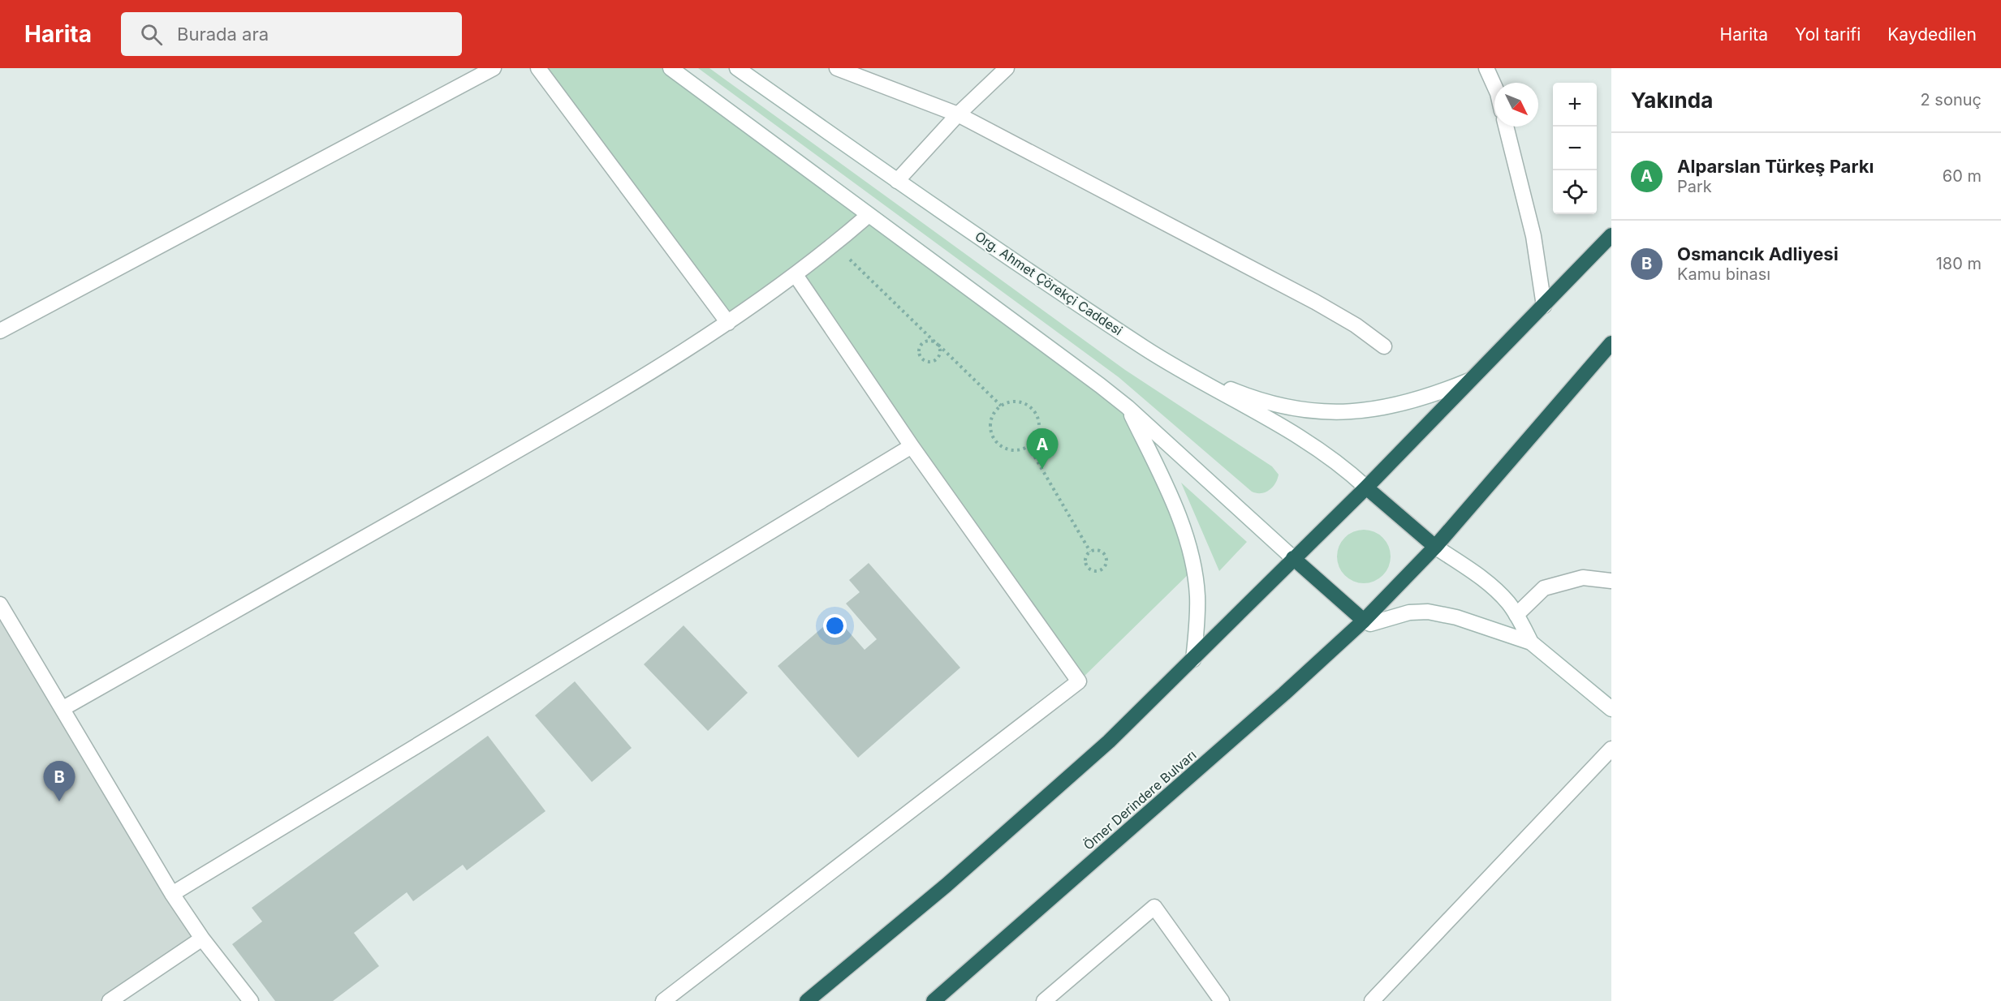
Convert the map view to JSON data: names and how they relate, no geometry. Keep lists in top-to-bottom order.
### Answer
{
  "streets": {
    "highway": ["Ömer Derindere Bulvarı"],
    "street": ["Org. Ahmet Çörekçi Caddesi"]
  },
  "north": "bottom right",
  "page": {
    "header": "Harita",
    "search": "Burada ara",
    "nav": ["Harita", "Yol tarifi", "Kaydedilen"],
    "heading": ["Yakında", "2 sonuç"],
    "map_buttons": ["+", "−"],
    "list": [
      {
        "mark": "A",
        "name": "Alparslan Türkeş Parkı",
        "note": "Park",
        "value": "60 m"
      },
      {
        "mark": "B",
        "name": "Osmancık Adliyesi",
        "note": "Kamu binası",
        "value": "180 m"
      }
    ],
    "pins": ["A", "B"]
  }
}
